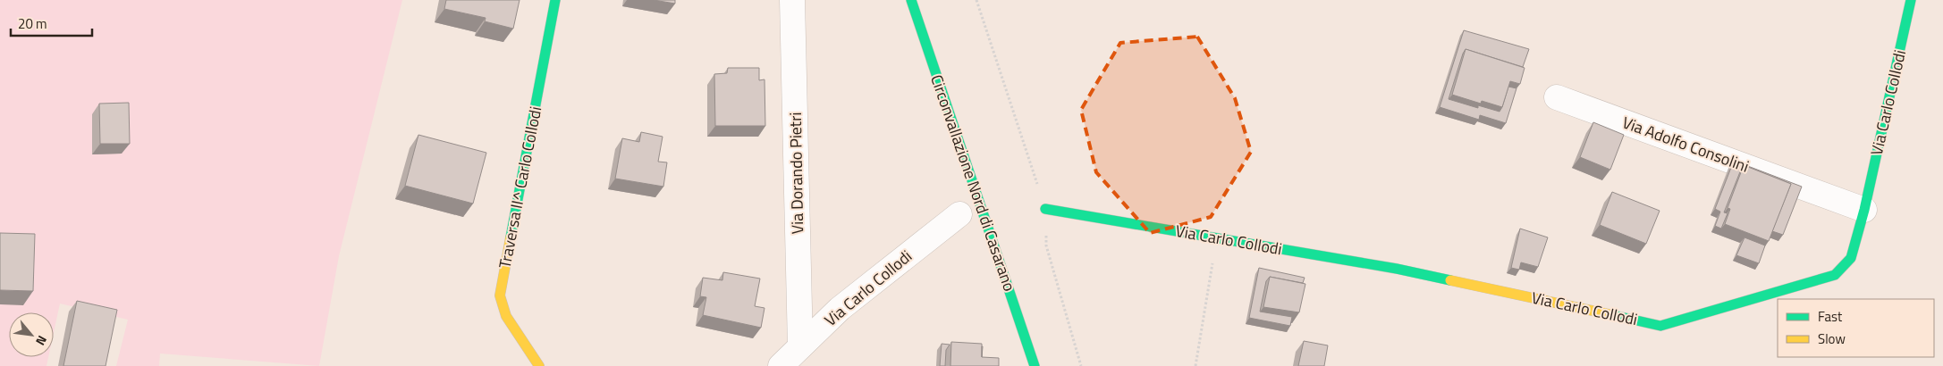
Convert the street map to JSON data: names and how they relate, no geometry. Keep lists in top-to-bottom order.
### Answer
{
  "streets": {
    "street": [
      "Via Carlo Collodi",
      "Via Adolfo Consolini",
      "Via Dorando Pietri",
      "Circonvallazione Nord di Casarano",
      "Traversa II^ Carlo Collodi"
    ]
  },
  "crossings": [
    ["Via Carlo Collodi", "Via Adolfo Consolini"],
    ["Via Carlo Collodi", "Via Dorando Pietri"]
  ],
  "legend": ["Fast", "Slow"],
  "scale_bar": "20 m",
  "north": "bottom right"
}
